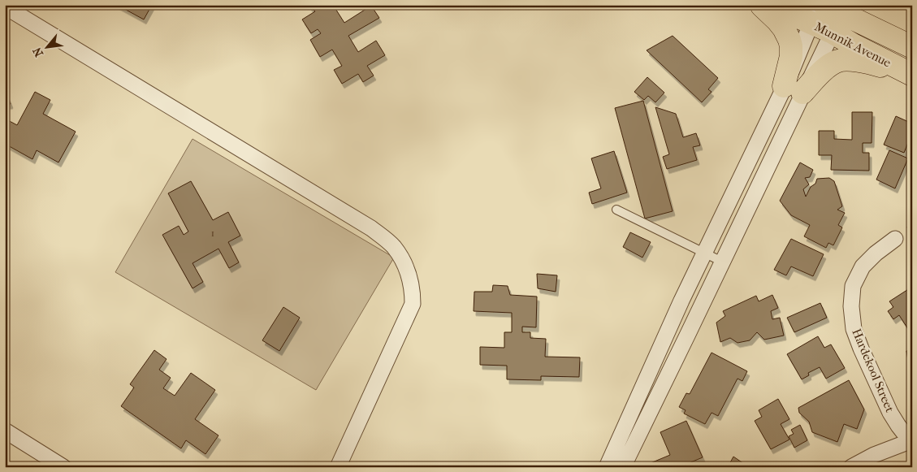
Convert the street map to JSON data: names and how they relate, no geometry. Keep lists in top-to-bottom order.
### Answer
{
  "streets": {
    "main road": ["Munnik Avenue"],
    "street": ["Hardekool Street"]
  },
  "house_numbers": ["1"],
  "north": "bottom left"
}
